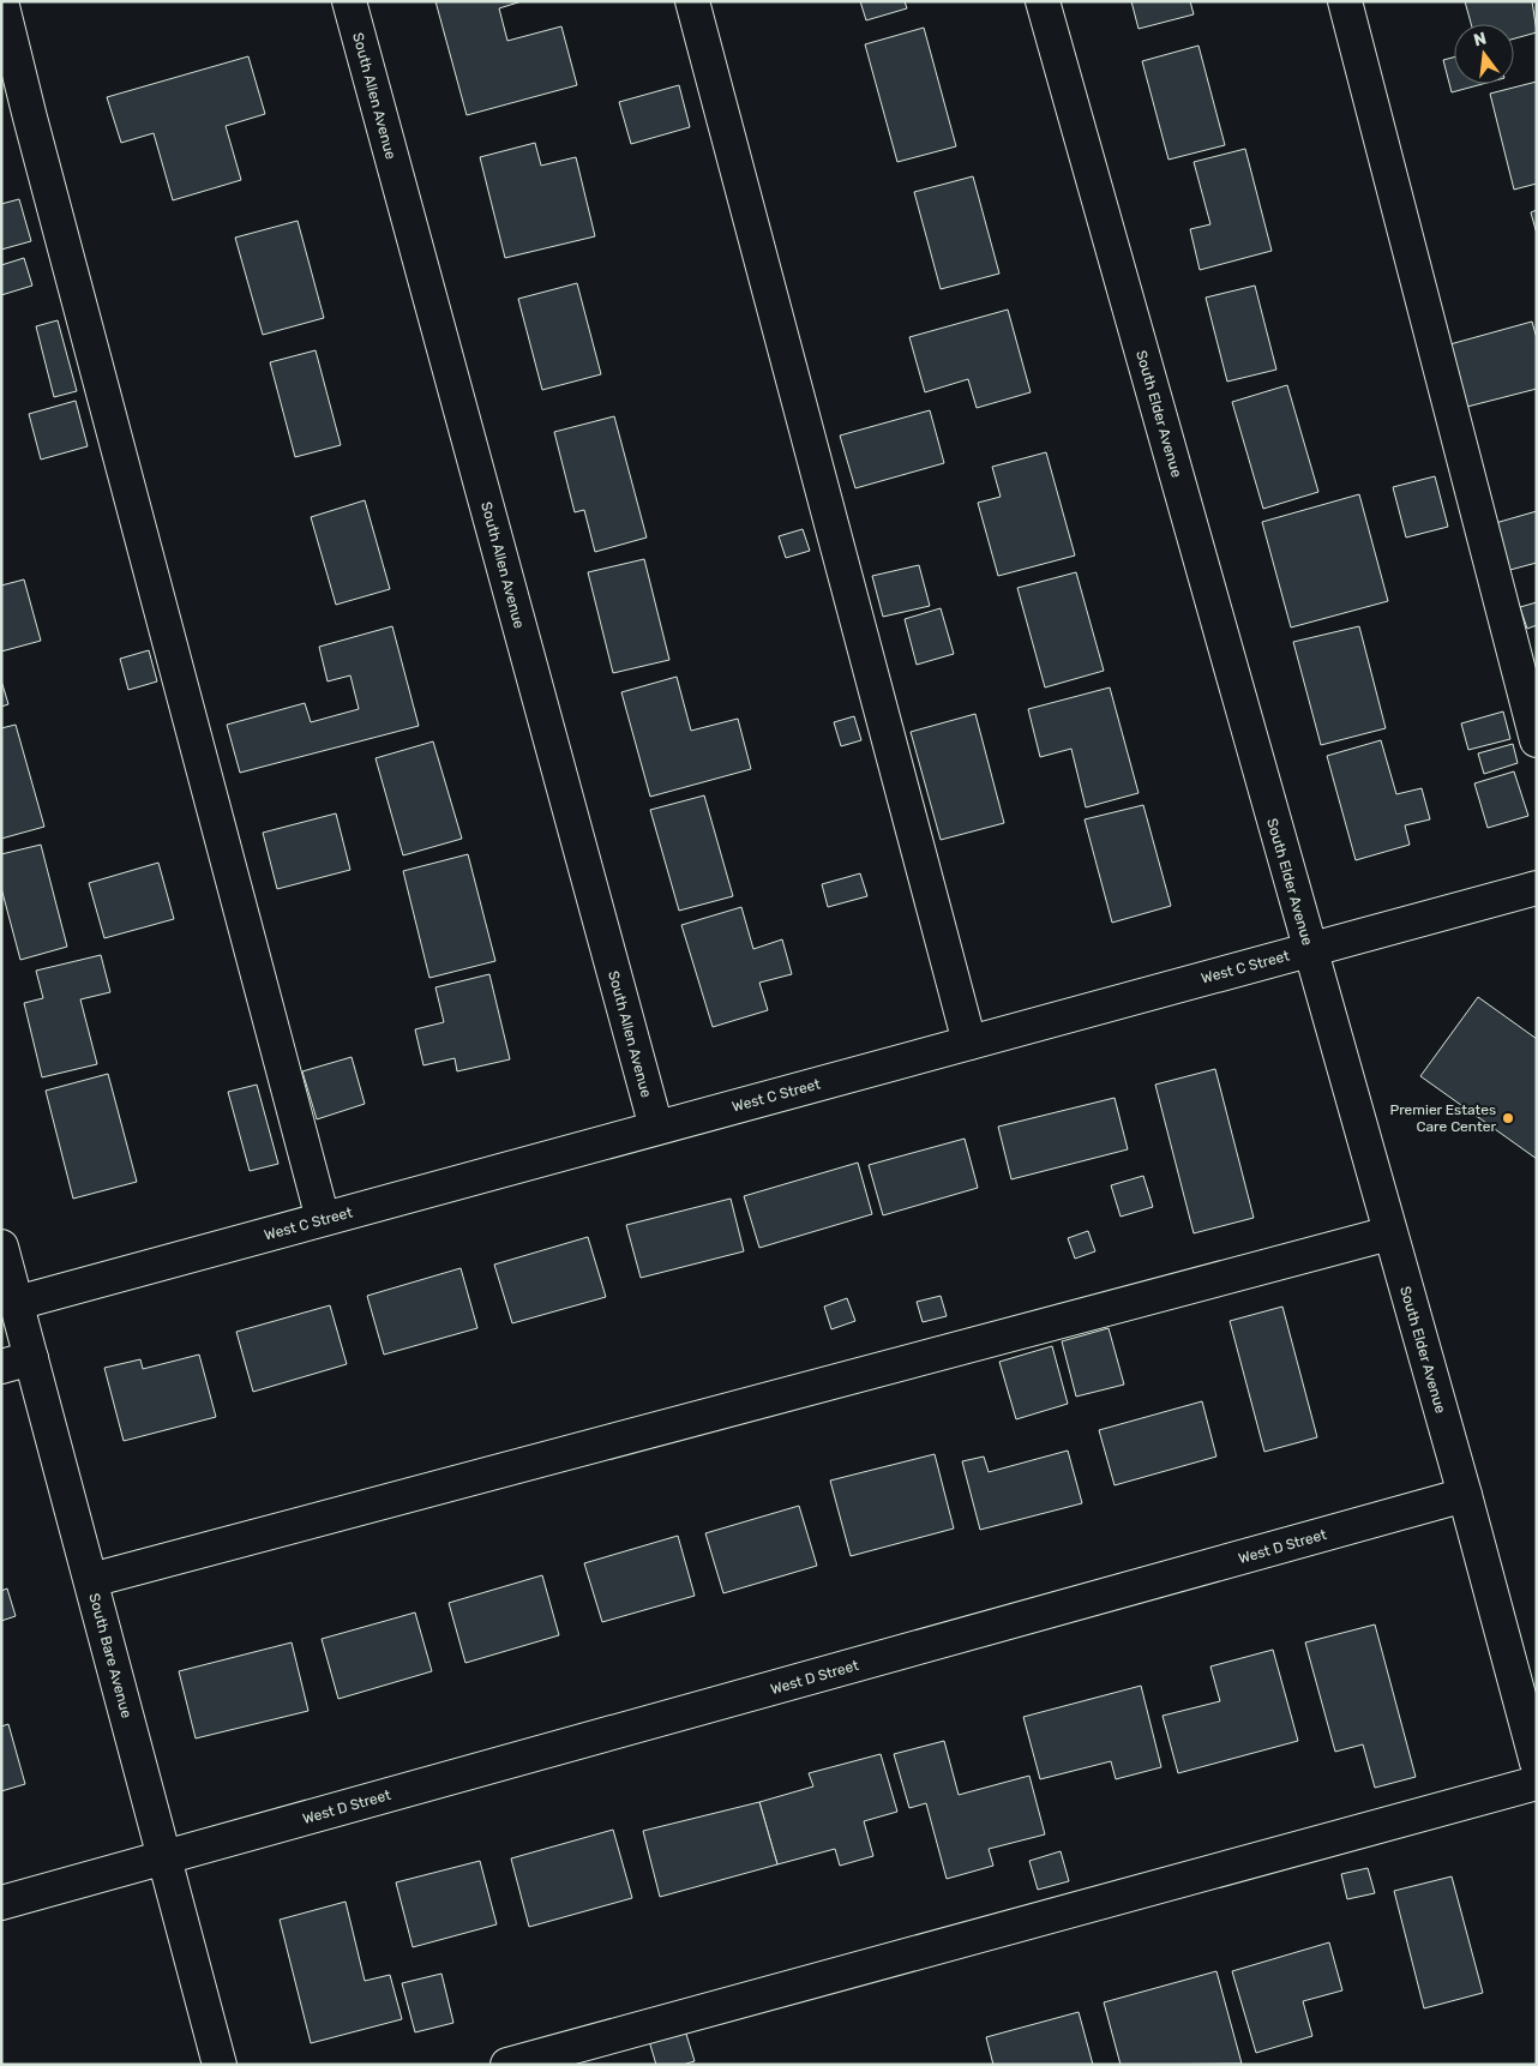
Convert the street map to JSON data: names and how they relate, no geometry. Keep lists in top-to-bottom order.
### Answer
{
  "streets": {
    "street": [
      "South Allen Avenue",
      "South Elder Avenue",
      "West C Street",
      "West D Street",
      "South Bare Avenue"
    ]
  },
  "crossings": [
    ["South Allen Avenue", "West C Street"],
    ["South Elder Avenue", "West C Street"],
    ["South Elder Avenue", "West D Street"],
    ["West C Street", "South Bare Avenue"],
    ["West D Street", "South Bare Avenue"]
  ],
  "places": ["Premier Estates Care Center"],
  "north": "top"
}
